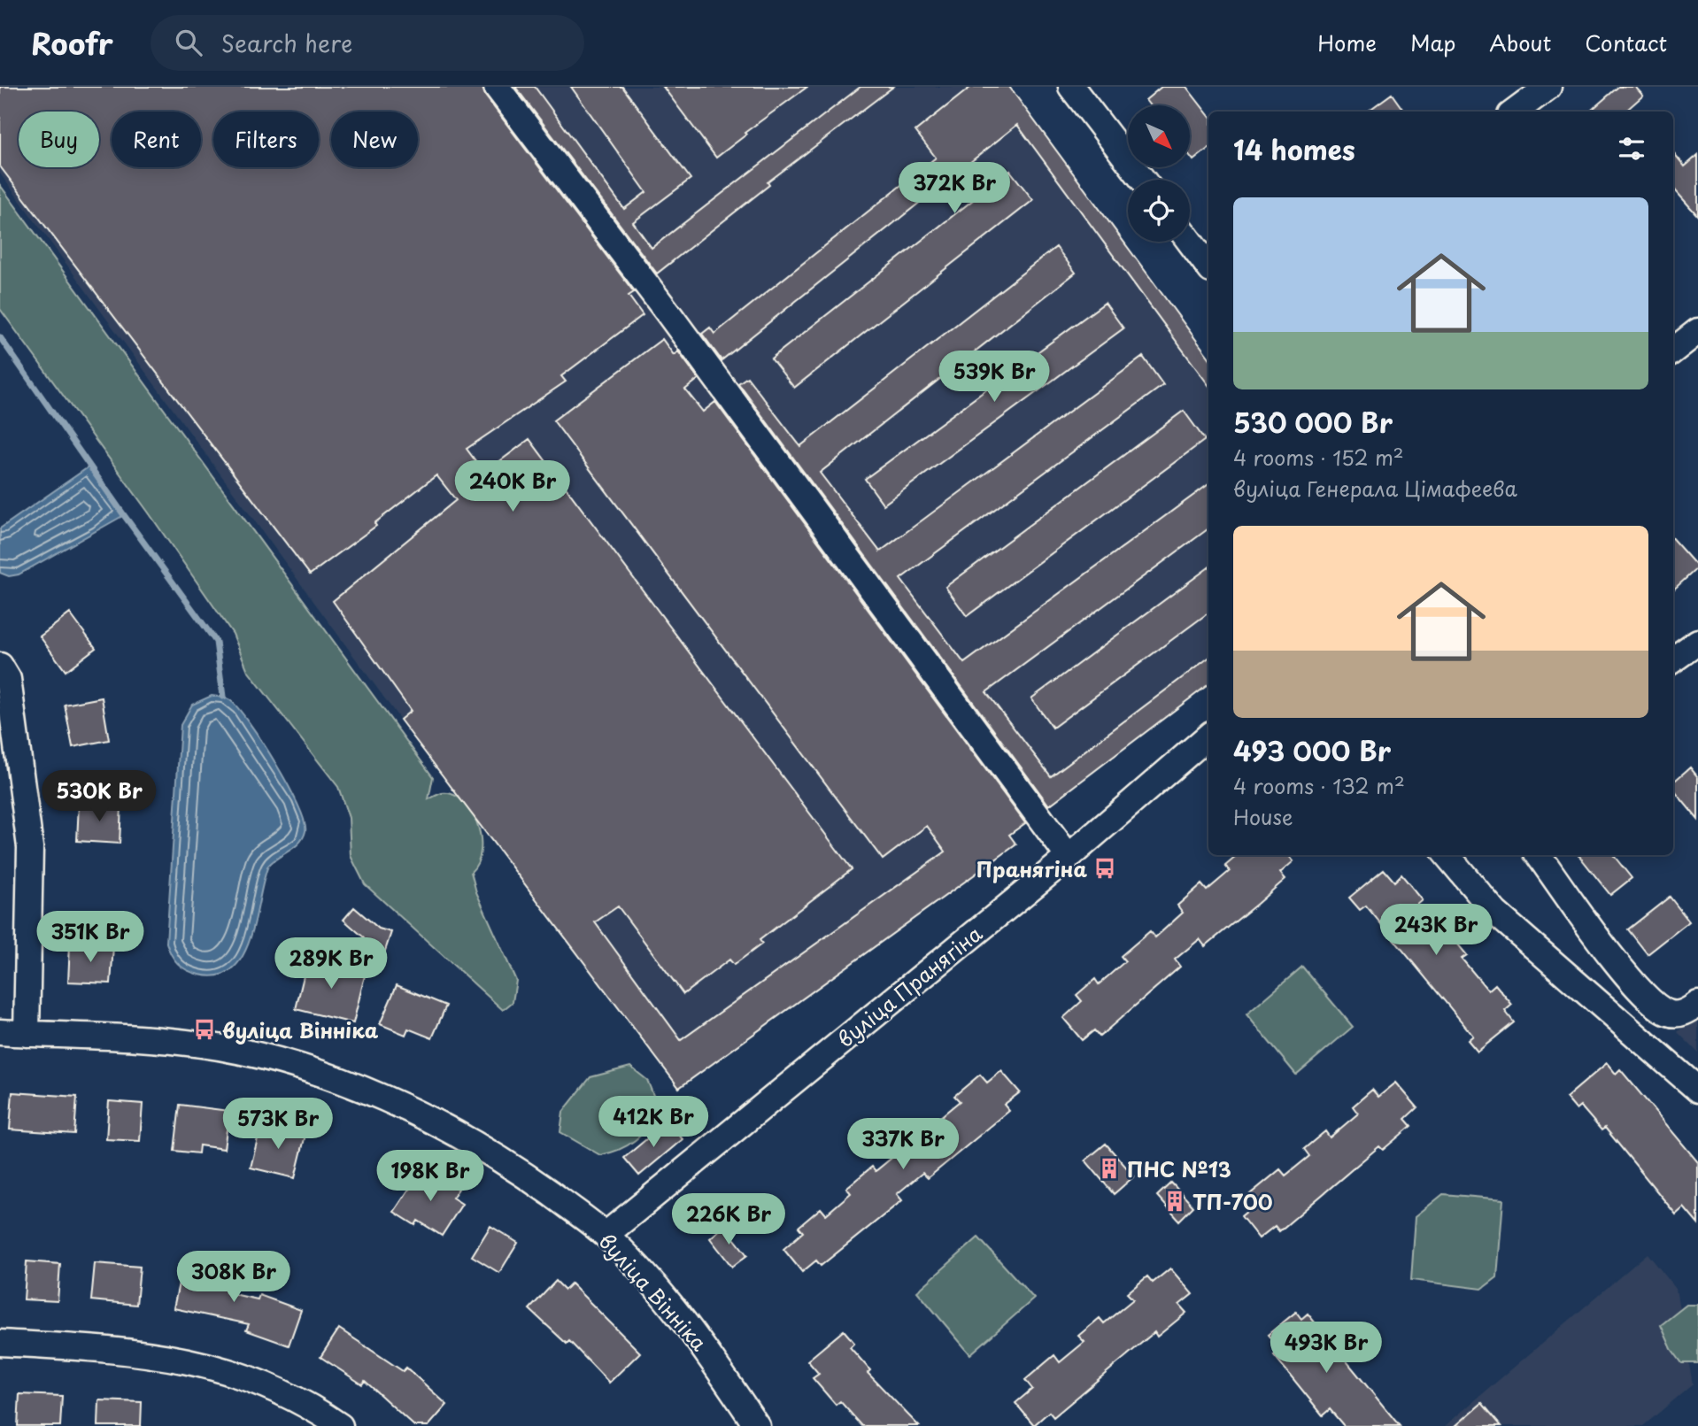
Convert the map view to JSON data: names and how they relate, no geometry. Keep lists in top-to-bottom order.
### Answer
{
  "streets": {
    "street": ["вуліца Пранягіна", "вуліца Вінніка"]
  },
  "crossings": [
    ["вуліца Пранягіна", "вуліца Вінніка"]
  ],
  "places": {
    "bus stop": ["Пранягіна", "вуліца Вінніка"],
    "building": ["ПНС №13", "ТП-700"]
  },
  "north": "bottom right",
  "page": {
    "header": "Roofr",
    "search": "Search here",
    "nav": [
      "Home",
      "Map",
      "About",
      "Contact"
    ],
    "chip": [
      "Buy",
      "Rent",
      "Filters",
      "New"
    ],
    "heading": "14 homes",
    "price": [
      "372K Br",
      "539K Br",
      "240K Br",
      "530K Br",
      "243K Br",
      "351K Br",
      "289K Br",
      "412K Br",
      "573K Br",
      "337K Br",
      "198K Br",
      "226K Br",
      "308K Br",
      "493K Br"
    ],
    "list": [
      {
        "name": "530 000 Br",
        "note": "4 rooms · 152 m² · вуліца Генерала Цімафеева"
      },
      {
        "name": "493 000 Br",
        "note": "4 rooms · 132 m² · House"
      }
    ]
  }
}
